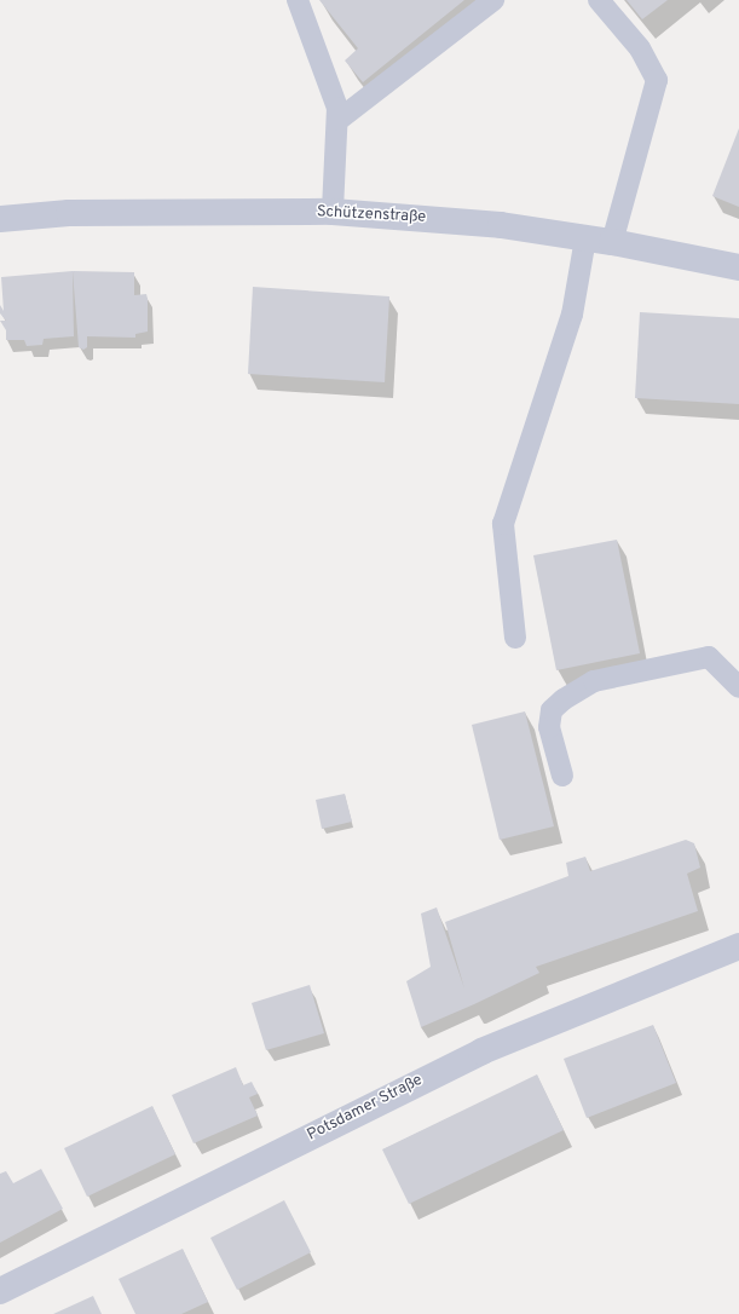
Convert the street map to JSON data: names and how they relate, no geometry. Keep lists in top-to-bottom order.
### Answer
{
  "streets": {
    "street": ["Schützenstraße", "Potsdamer Straße"]
  }
}
